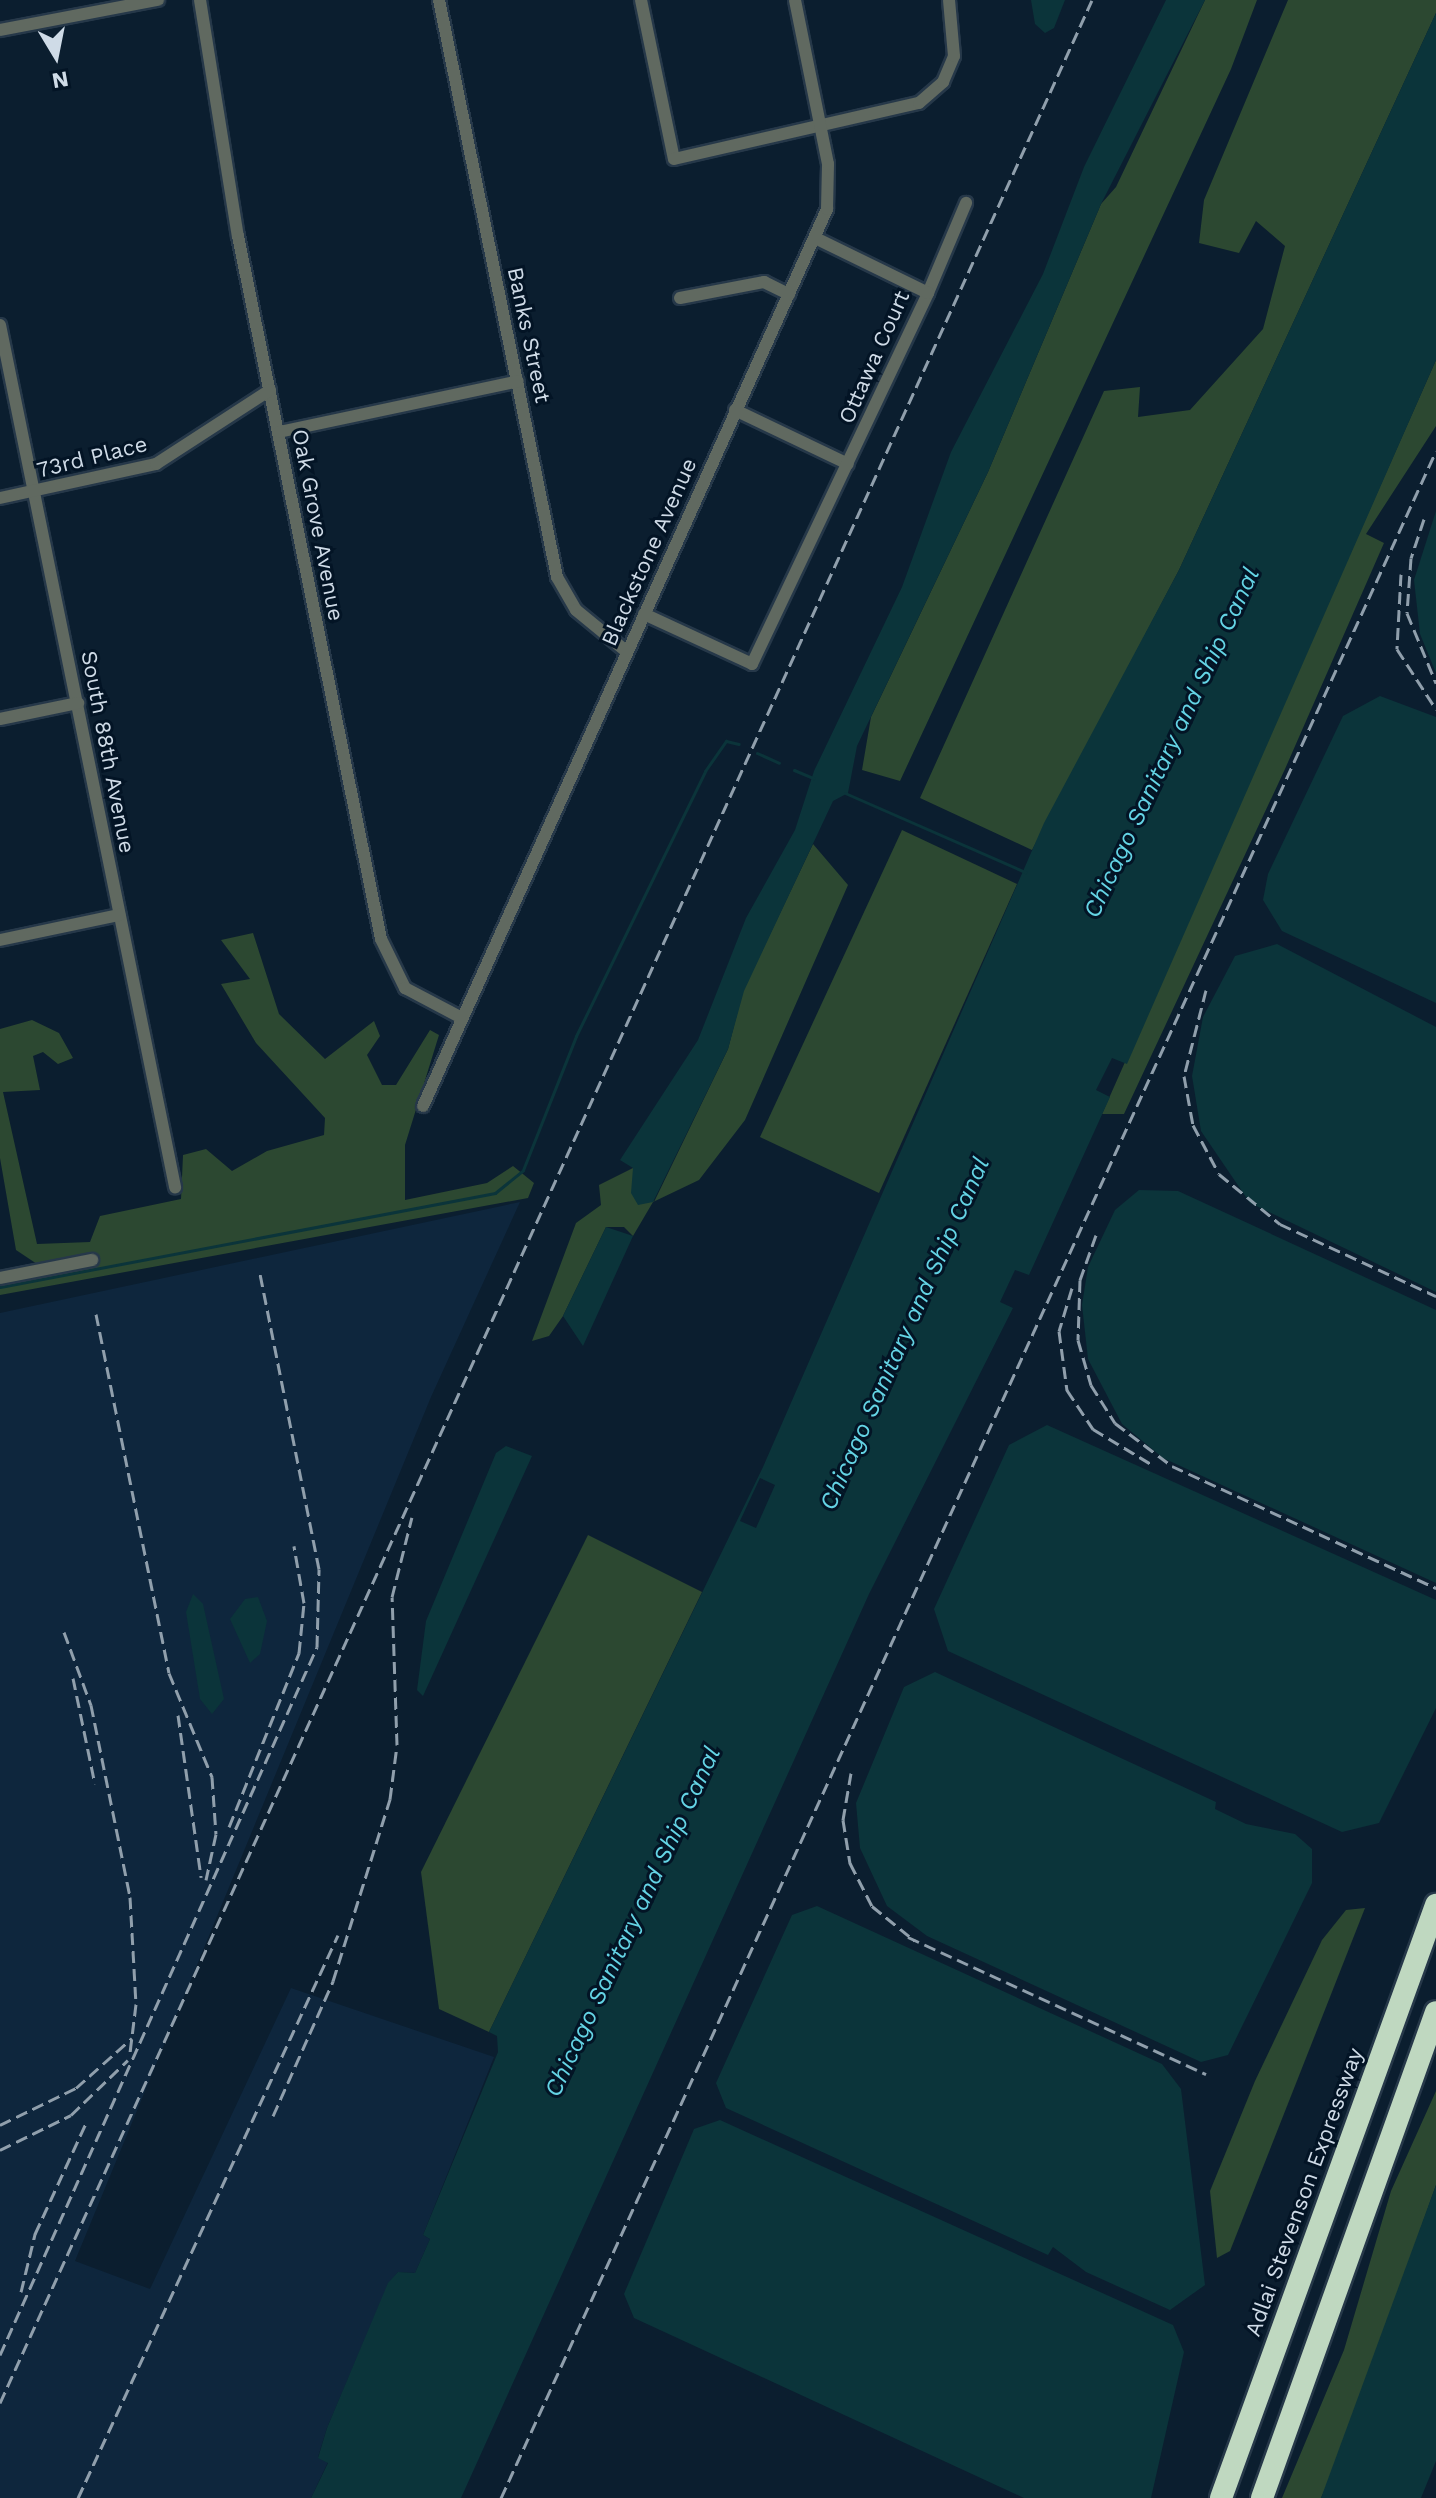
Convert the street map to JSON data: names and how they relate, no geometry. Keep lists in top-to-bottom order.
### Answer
{
  "streets": {
    "highway": ["Adlai Stevenson Expressway"],
    "street": [
      "Banks Street",
      "Ottawa Court",
      "73rd Place",
      "Oak Grove Avenue",
      "Blackstone Avenue",
      "South 88th Avenue"
    ]
  },
  "crossings": [
    ["Banks Street", "Blackstone Avenue"],
    ["Ottawa Court", "Blackstone Avenue"],
    ["73rd Place", "Oak Grove Avenue"],
    ["73rd Place", "South 88th Avenue"],
    ["Oak Grove Avenue", "Blackstone Avenue"]
  ],
  "water": ["Chicago Sanitary and Ship Canal"],
  "north": "bottom"
}
